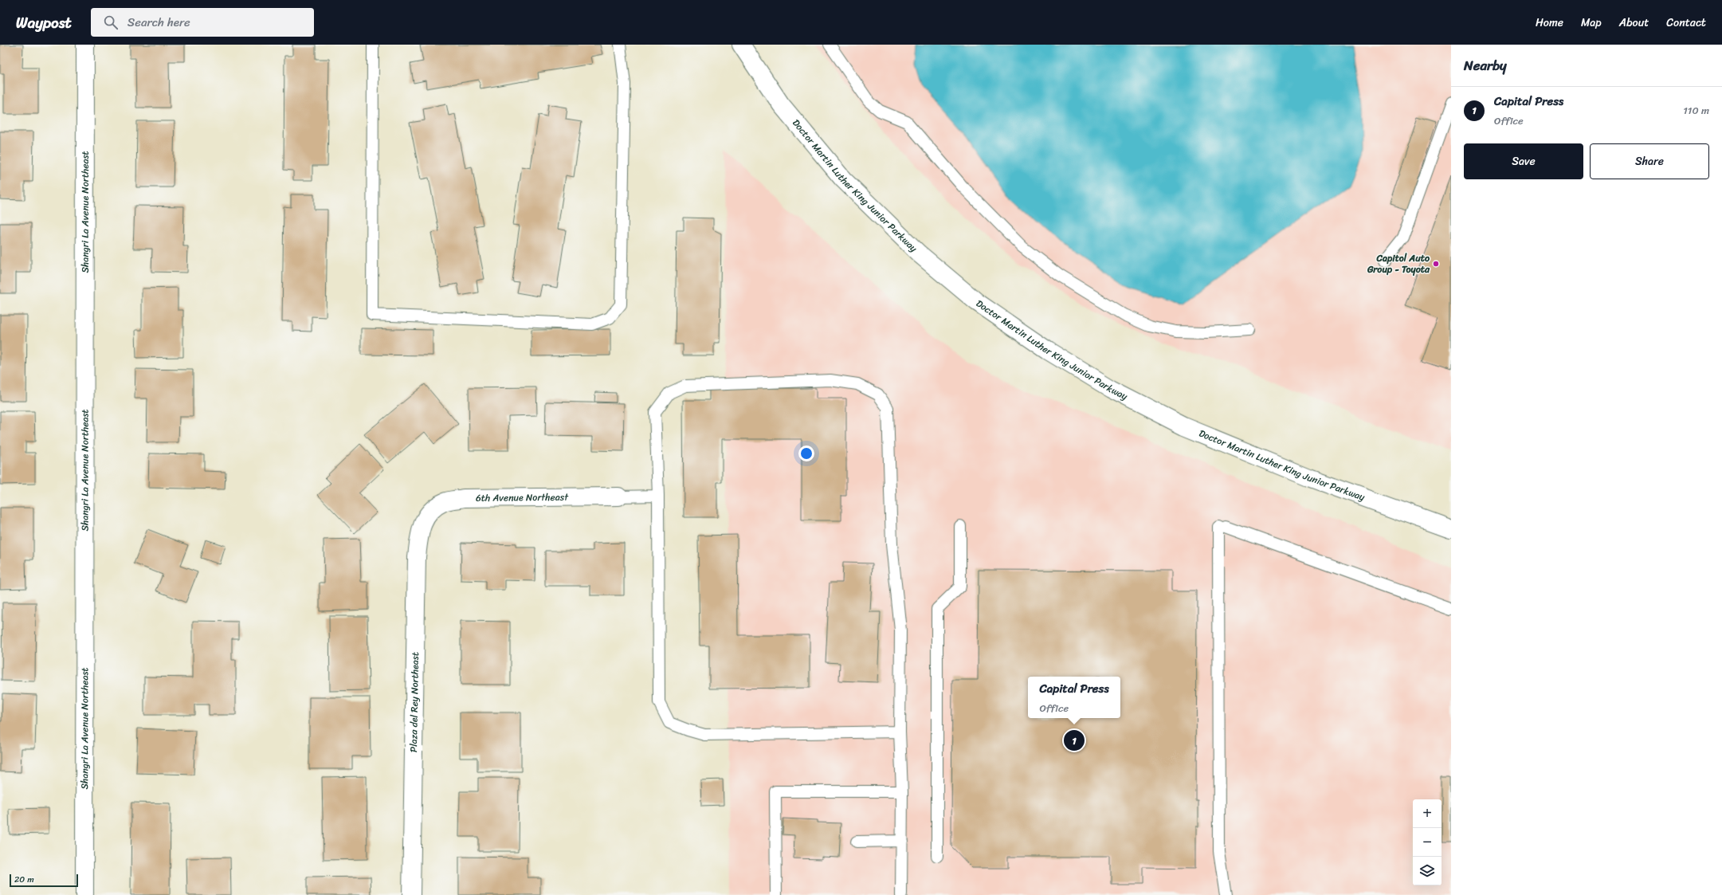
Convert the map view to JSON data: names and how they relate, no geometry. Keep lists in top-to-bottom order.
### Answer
{
  "streets": {
    "main road": [
      "Doctor Martin Luther King Junior Parkway",
      "Shangri La Avenue Northeast",
      "6th Avenue Northeast",
      "Plaza del Rey Northeast"
    ]
  },
  "crossings": [
    ["6th Avenue Northeast", "Plaza del Rey Northeast"]
  ],
  "places": ["Capitol Auto Group - Toyota"],
  "scale_bar": "20 m",
  "page": {
    "header": "Waypost",
    "search": "Search here",
    "nav": [
      "Home",
      "Map",
      "About",
      "Contact"
    ],
    "heading": "Nearby",
    "list": [
      {
        "mark": "1",
        "name": "Capital Press",
        "note": "Office",
        "value": "110 m"
      }
    ],
    "buttons": ["Save", "Share"],
    "popup": ["Capital Press", "Office"],
    "pins": "1",
    "map_buttons": ["+", "−"],
    "scale": "20 m"
  }
}
